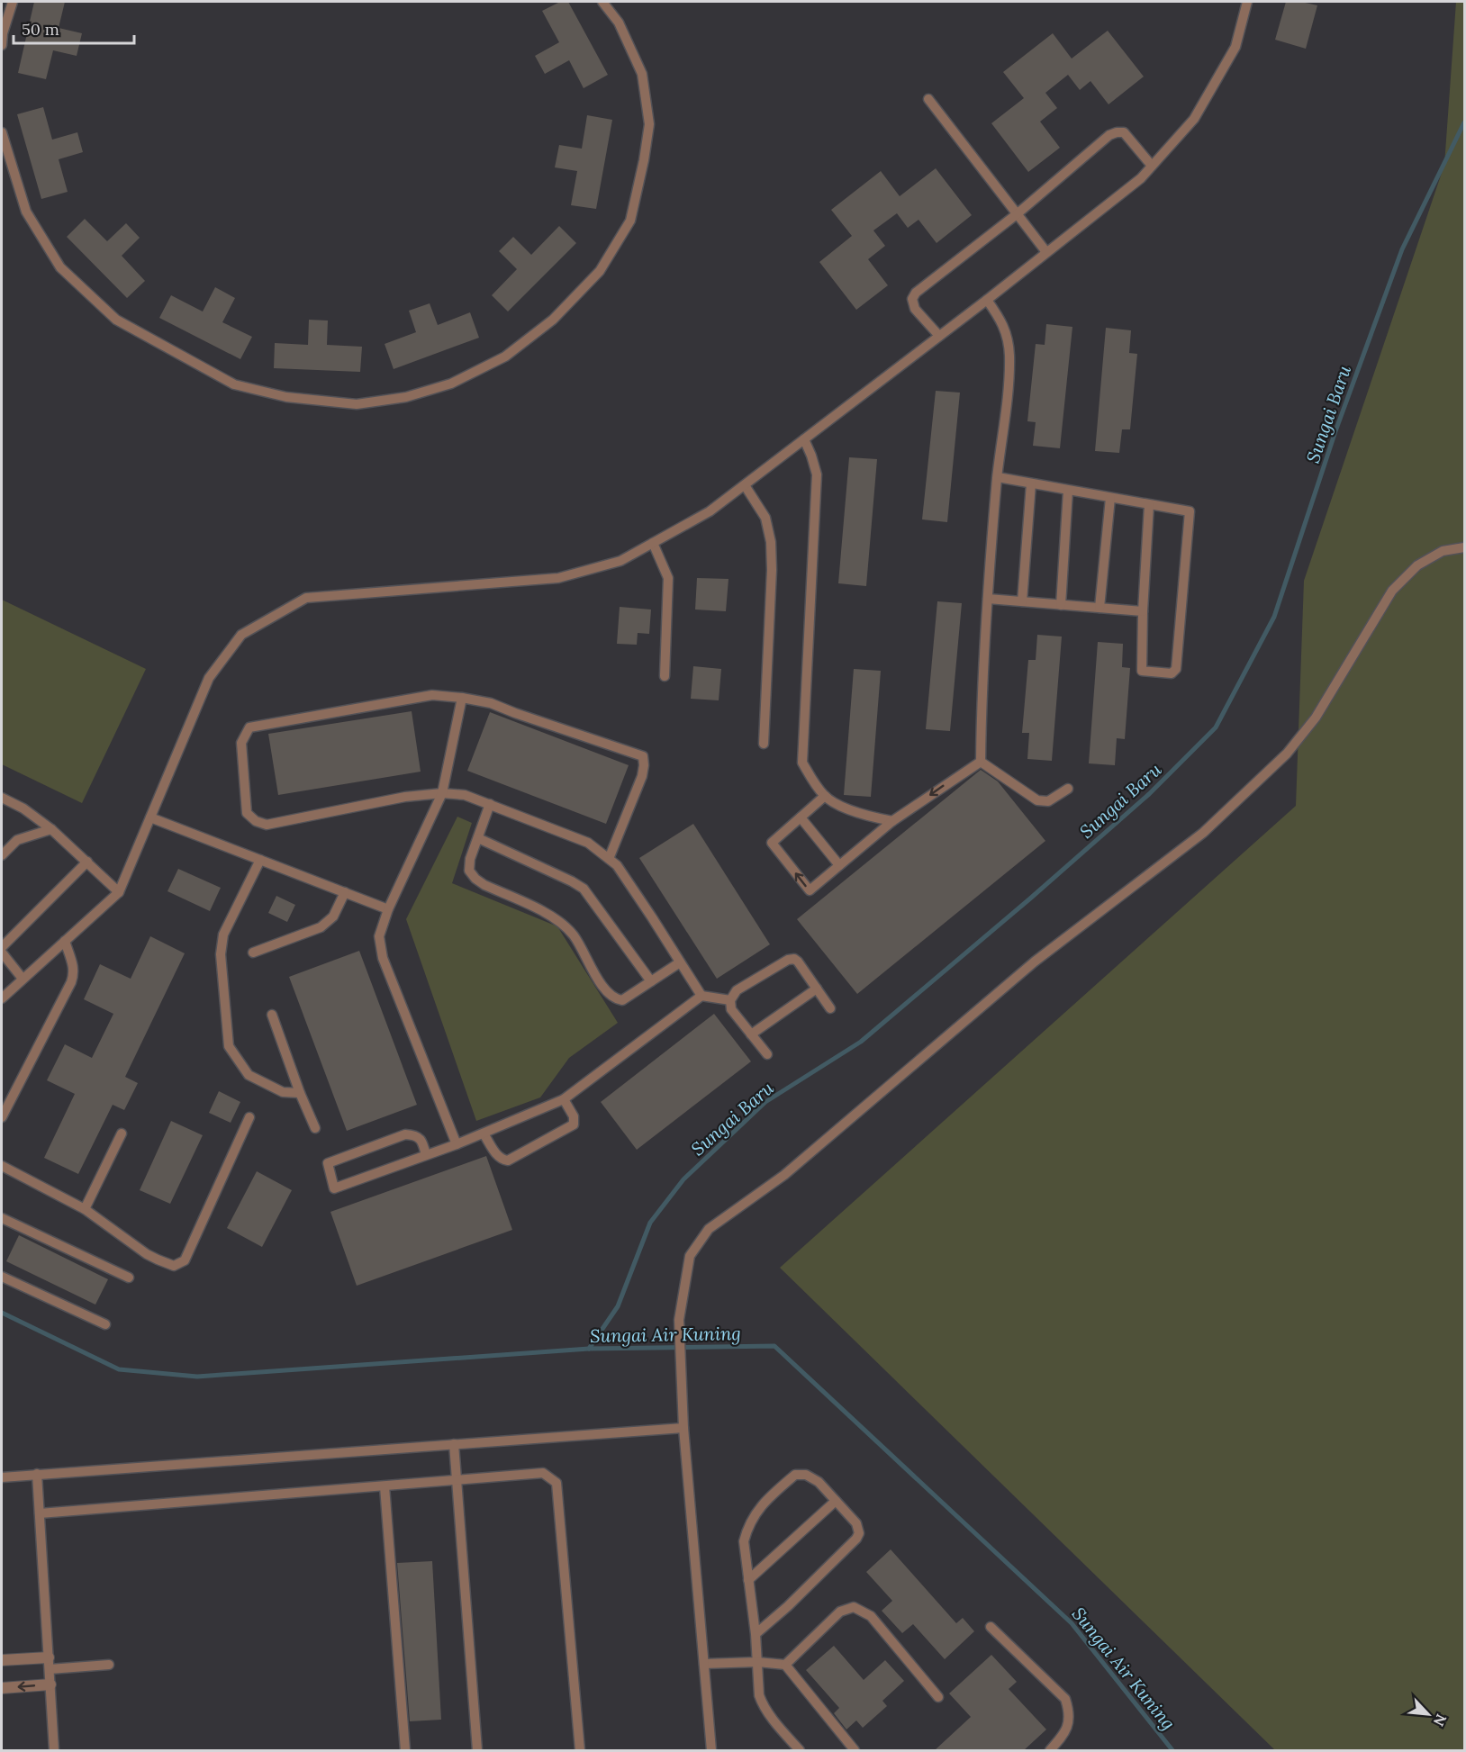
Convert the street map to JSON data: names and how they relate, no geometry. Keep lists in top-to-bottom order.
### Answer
{
  "water": ["Sungai Baru", "Sungai Air Kuning"],
  "scale_bar": "50 m",
  "north": "bottom right"
}
